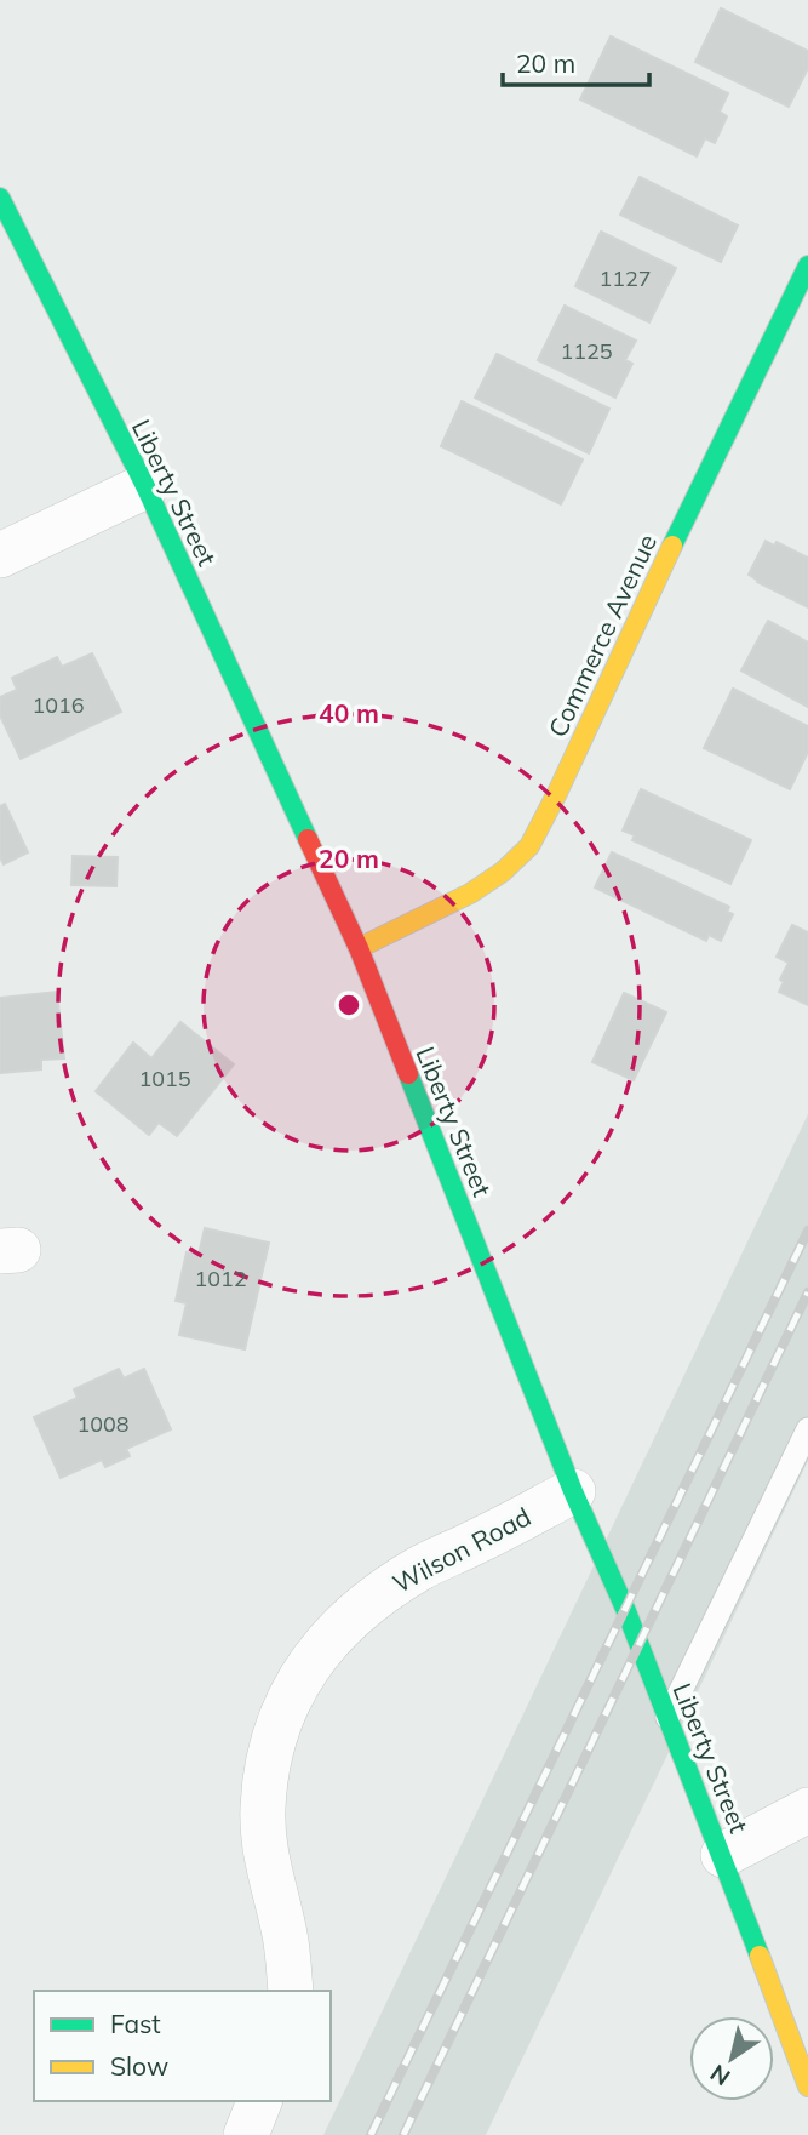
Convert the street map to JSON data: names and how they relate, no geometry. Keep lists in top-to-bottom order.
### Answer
{
  "streets": {
    "main road": ["Liberty Street", "Commerce Avenue"],
    "street": ["Wilson Road"]
  },
  "crossings": [
    ["Liberty Street", "Commerce Avenue"],
    ["Liberty Street", "Wilson Road"]
  ],
  "house_numbers": [
    "1127",
    "1125",
    "1016",
    "1015",
    "1012",
    "1008"
  ],
  "legend": ["Fast", "Slow"],
  "scale_bar": "20 m",
  "north": "bottom left",
  "rings": ["40 m", "20 m"]
}
